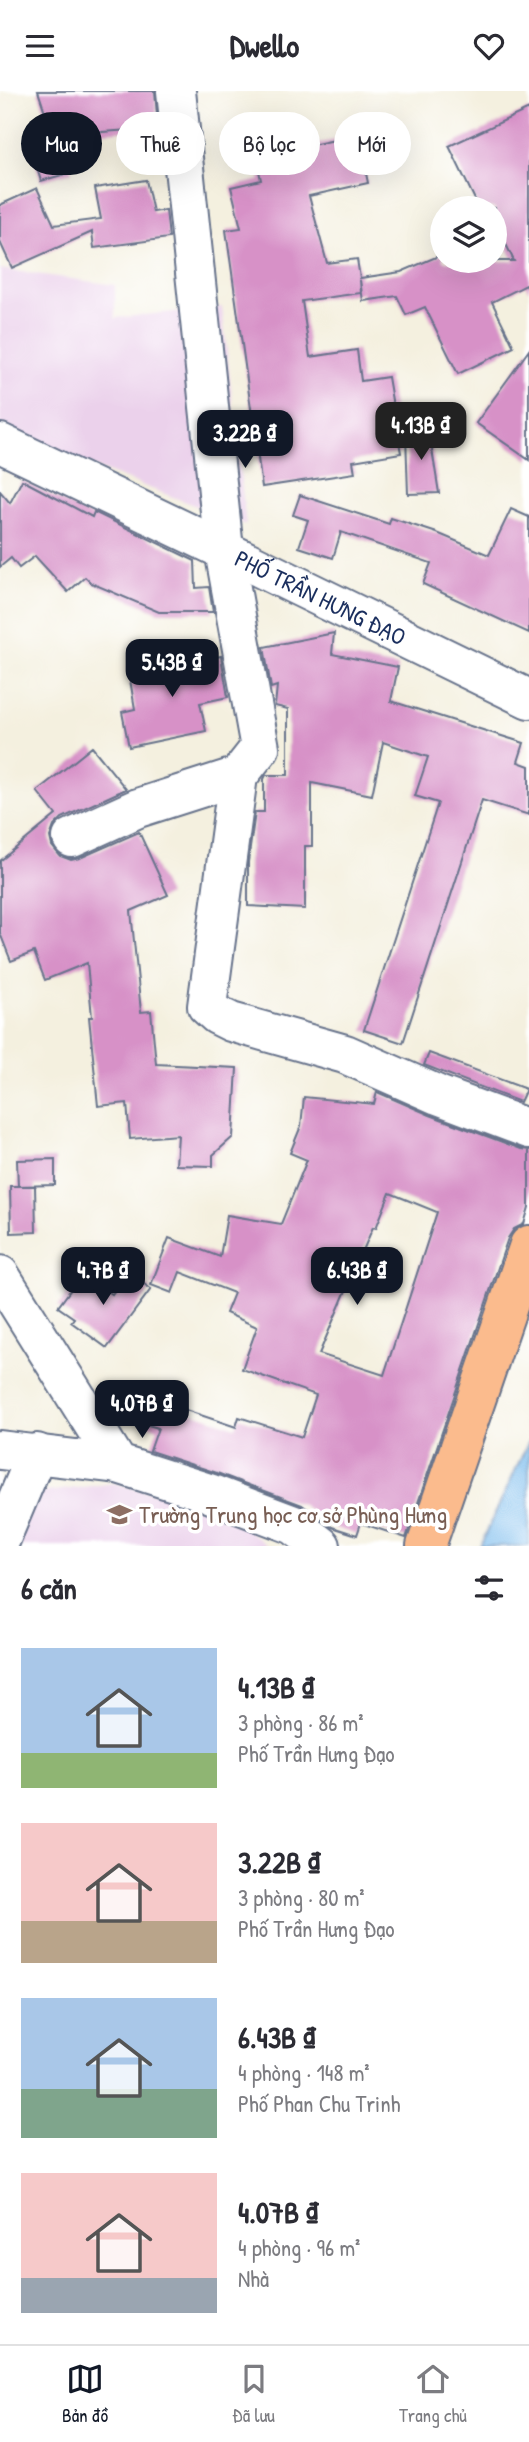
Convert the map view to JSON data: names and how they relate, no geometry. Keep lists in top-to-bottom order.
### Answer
{
  "streets": {
    "street": ["PHỐ TRẦN HƯNG ĐẠO"]
  },
  "places": {
    "school or university": ["Trường Trung học cơ sở Phùng Hưng"]
  },
  "page": {
    "header": "Dwello",
    "chip": [
      "Mua",
      "Thuê",
      "Bộ lọc",
      "Mới"
    ],
    "price": [
      "4.13B ₫",
      "3.22B ₫",
      "5.43B ₫",
      "4.7B ₫",
      "6.43B ₫",
      "4.07B ₫"
    ],
    "heading": "6 căn",
    "list": [
      {
        "name": "4.13B ₫",
        "note": "3 phòng · 86 m² · Phố Trần Hưng Đạo"
      },
      {
        "name": "3.22B ₫",
        "note": "3 phòng · 80 m² · Phố Trần Hưng Đạo"
      },
      {
        "name": "6.43B ₫",
        "note": "4 phòng · 148 m² · Phố Phan Chu Trinh"
      },
      {
        "name": "4.07B ₫",
        "note": "4 phòng · 96 m² · Nhà"
      }
    ],
    "tabs": ["Bản đồ", "Đã lưu", "Trang chủ"]
  }
}
